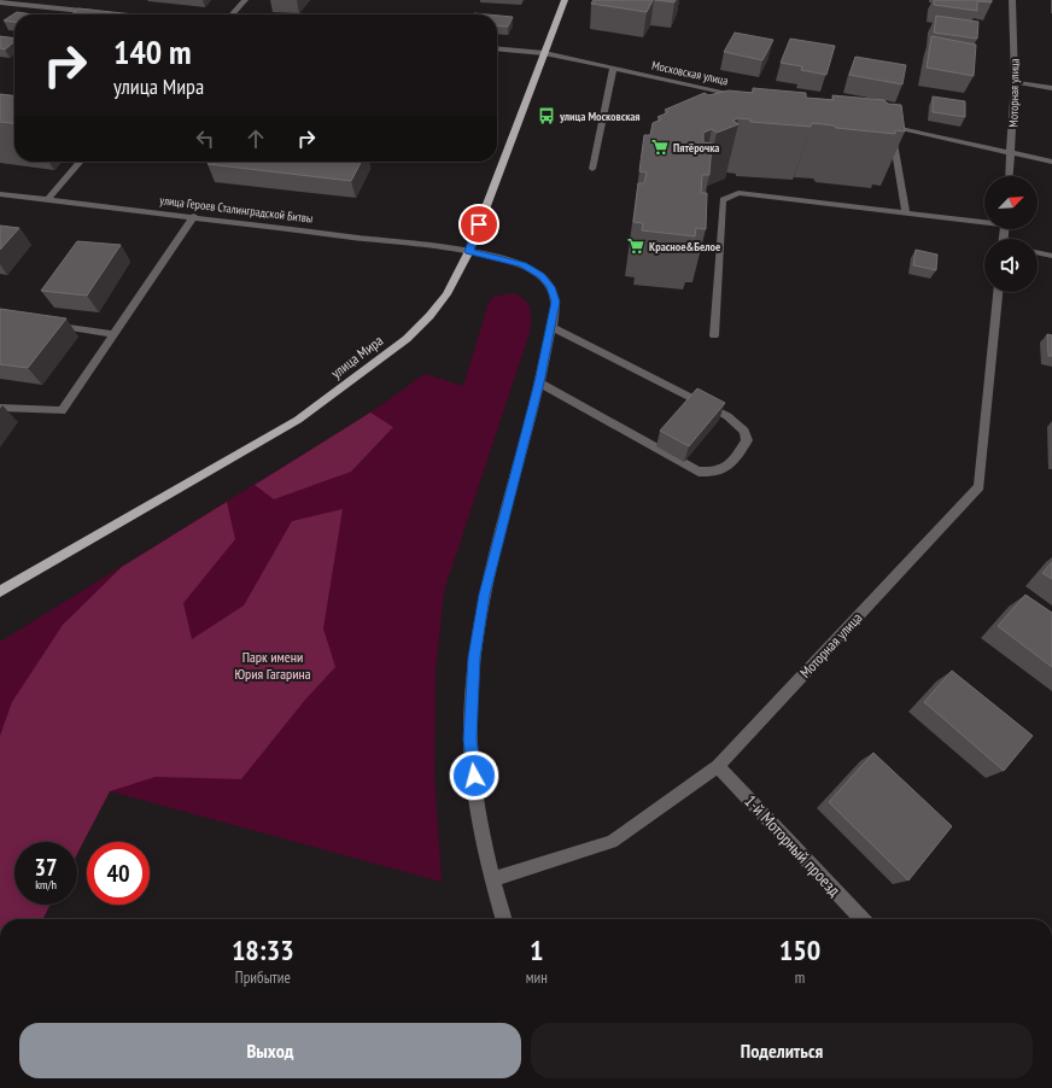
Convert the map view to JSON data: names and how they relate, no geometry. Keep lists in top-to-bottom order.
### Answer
{
  "streets": {
    "main road": ["улица Мира"],
    "street": [
      "Московская улица",
      "Моторная улица",
      "улица Героев Сталинградской Битвы",
      "1-й Моторный проезд"
    ]
  },
  "crossings": [
    ["Московская улица", "улица Мира"],
    ["Моторная улица", "улица Героев Сталинградской Битвы"],
    ["Моторная улица", "1-й Моторный проезд"],
    ["улица Героев Сталинградской Битвы", "улица Мира"]
  ],
  "parks": ["Парк имени Юрия Гагарина"],
  "places": {
    "bus stop": ["улица Московская"],
    "supermarket": ["Пятёрочка", "Красное&Белое"]
  },
  "north": "top right",
  "page": {
    "turn": ["140 m", "улица Мира"],
    "speed": "37 km/h",
    "limit": "40",
    "eta": [
      "18:33",
      "Прибытие",
      "1",
      "мин",
      "150",
      "m"
    ],
    "buttons": ["Выход", "Поделиться"]
  }
}
